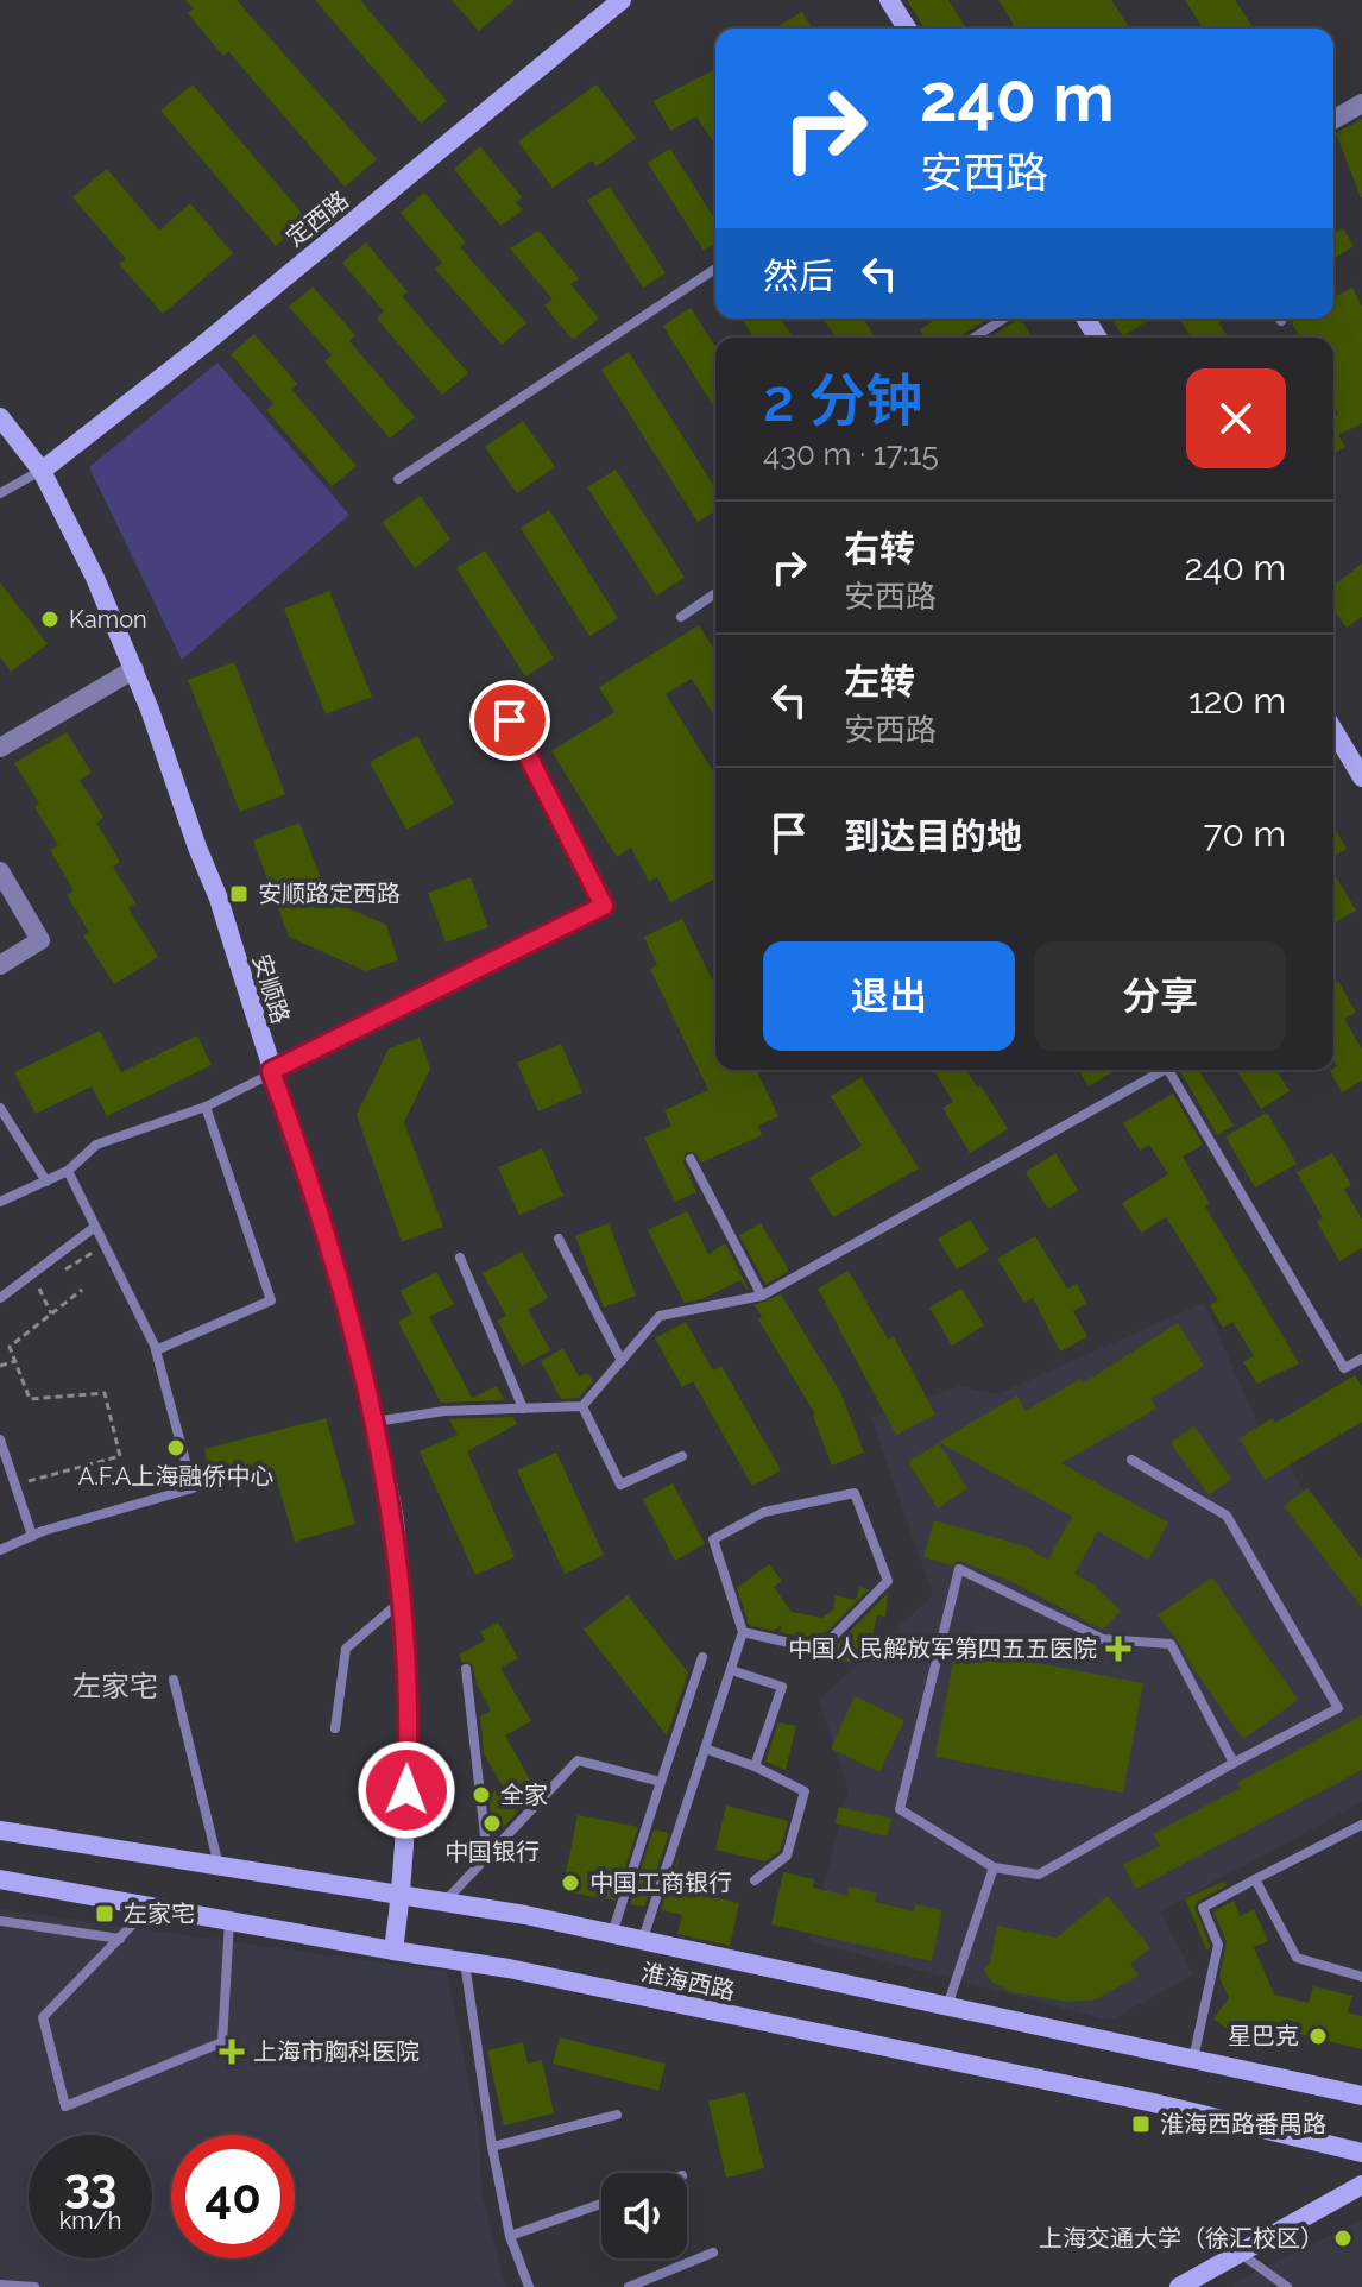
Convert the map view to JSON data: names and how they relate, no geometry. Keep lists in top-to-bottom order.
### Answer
{
  "streets": {
    "main road": ["定西路", "安顺路", "淮海西路"]
  },
  "crossings": [
    ["定西路", "安顺路"],
    ["安顺路", "淮海西路"]
  ],
  "districts": ["左家宅"],
  "places": {
    "other": [
      "Kamon",
      "A.F.A上海融侨中心",
      "全家",
      "中国银行",
      "中国工商银行",
      "星巴克",
      "上海交通大学（徐汇校区）"
    ],
    "transit": ["安顺路定西路", "左家宅", "淮海西路番禺路"],
    "health": ["中国人民解放军第四五五医院", "上海市胸科医院"]
  },
  "page": {
    "turn": ["240 m", "安西路"],
    "then": "然后",
    "heading": ["2 分钟", "430 m · 17:15"],
    "list": [
      {
        "name": "右转",
        "note": "安西路",
        "value": "240 m"
      },
      {
        "name": "左转",
        "note": "安西路",
        "value": "120 m"
      },
      {
        "name": "到达目的地",
        "value": "70 m"
      }
    ],
    "buttons": ["退出", "分享"],
    "speed": "33 km/h",
    "limit": "40"
  }
}
